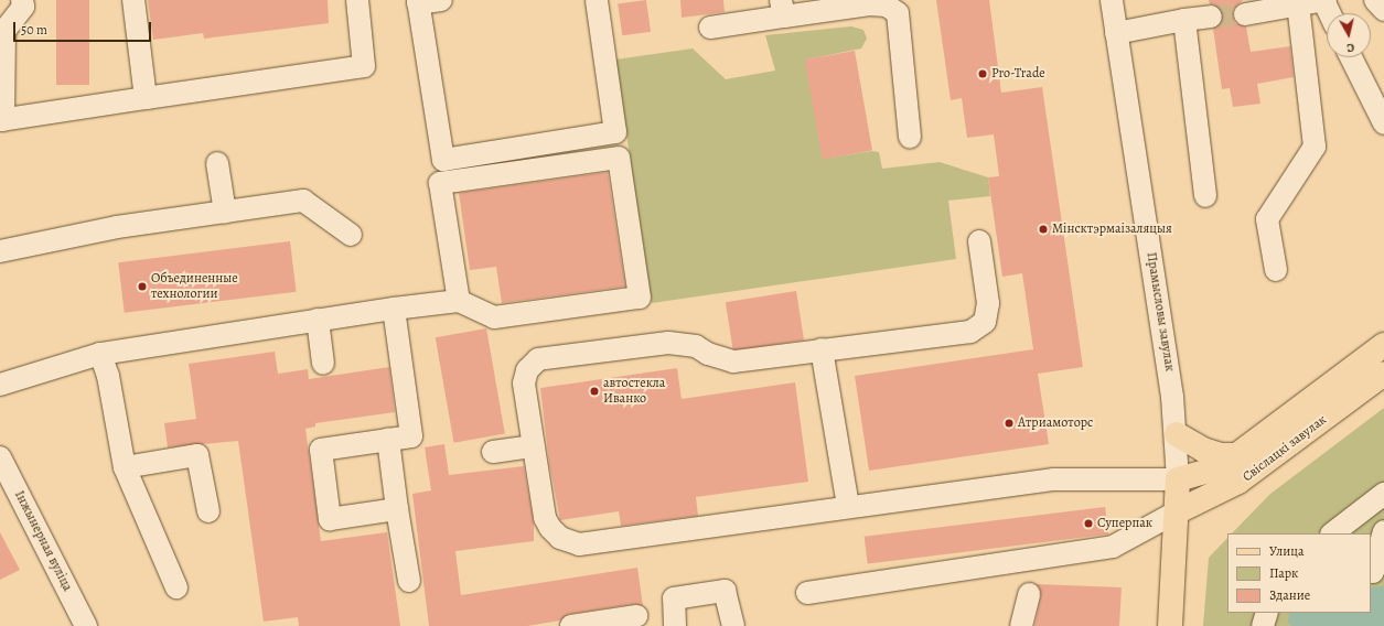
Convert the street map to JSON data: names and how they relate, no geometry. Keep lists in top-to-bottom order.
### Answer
{
  "streets": {
    "main road": ["Прамысловы завулак", "Свіслацкі завулак"],
    "street": ["Інжынерная вуліца"]
  },
  "crossings": [
    ["Прамысловы завулак", "Свіслацкі завулак"]
  ],
  "places": [
    "Pro-Trade",
    "Мінсктэрмаізаляцыя",
    "Объединенные технологии",
    "автостекла Иванко",
    "Атриамоторс",
    "Суперпак"
  ],
  "legend": ["Улица", "Парк", "Здание"],
  "scale_bar": "50 m",
  "north": "bottom"
}
